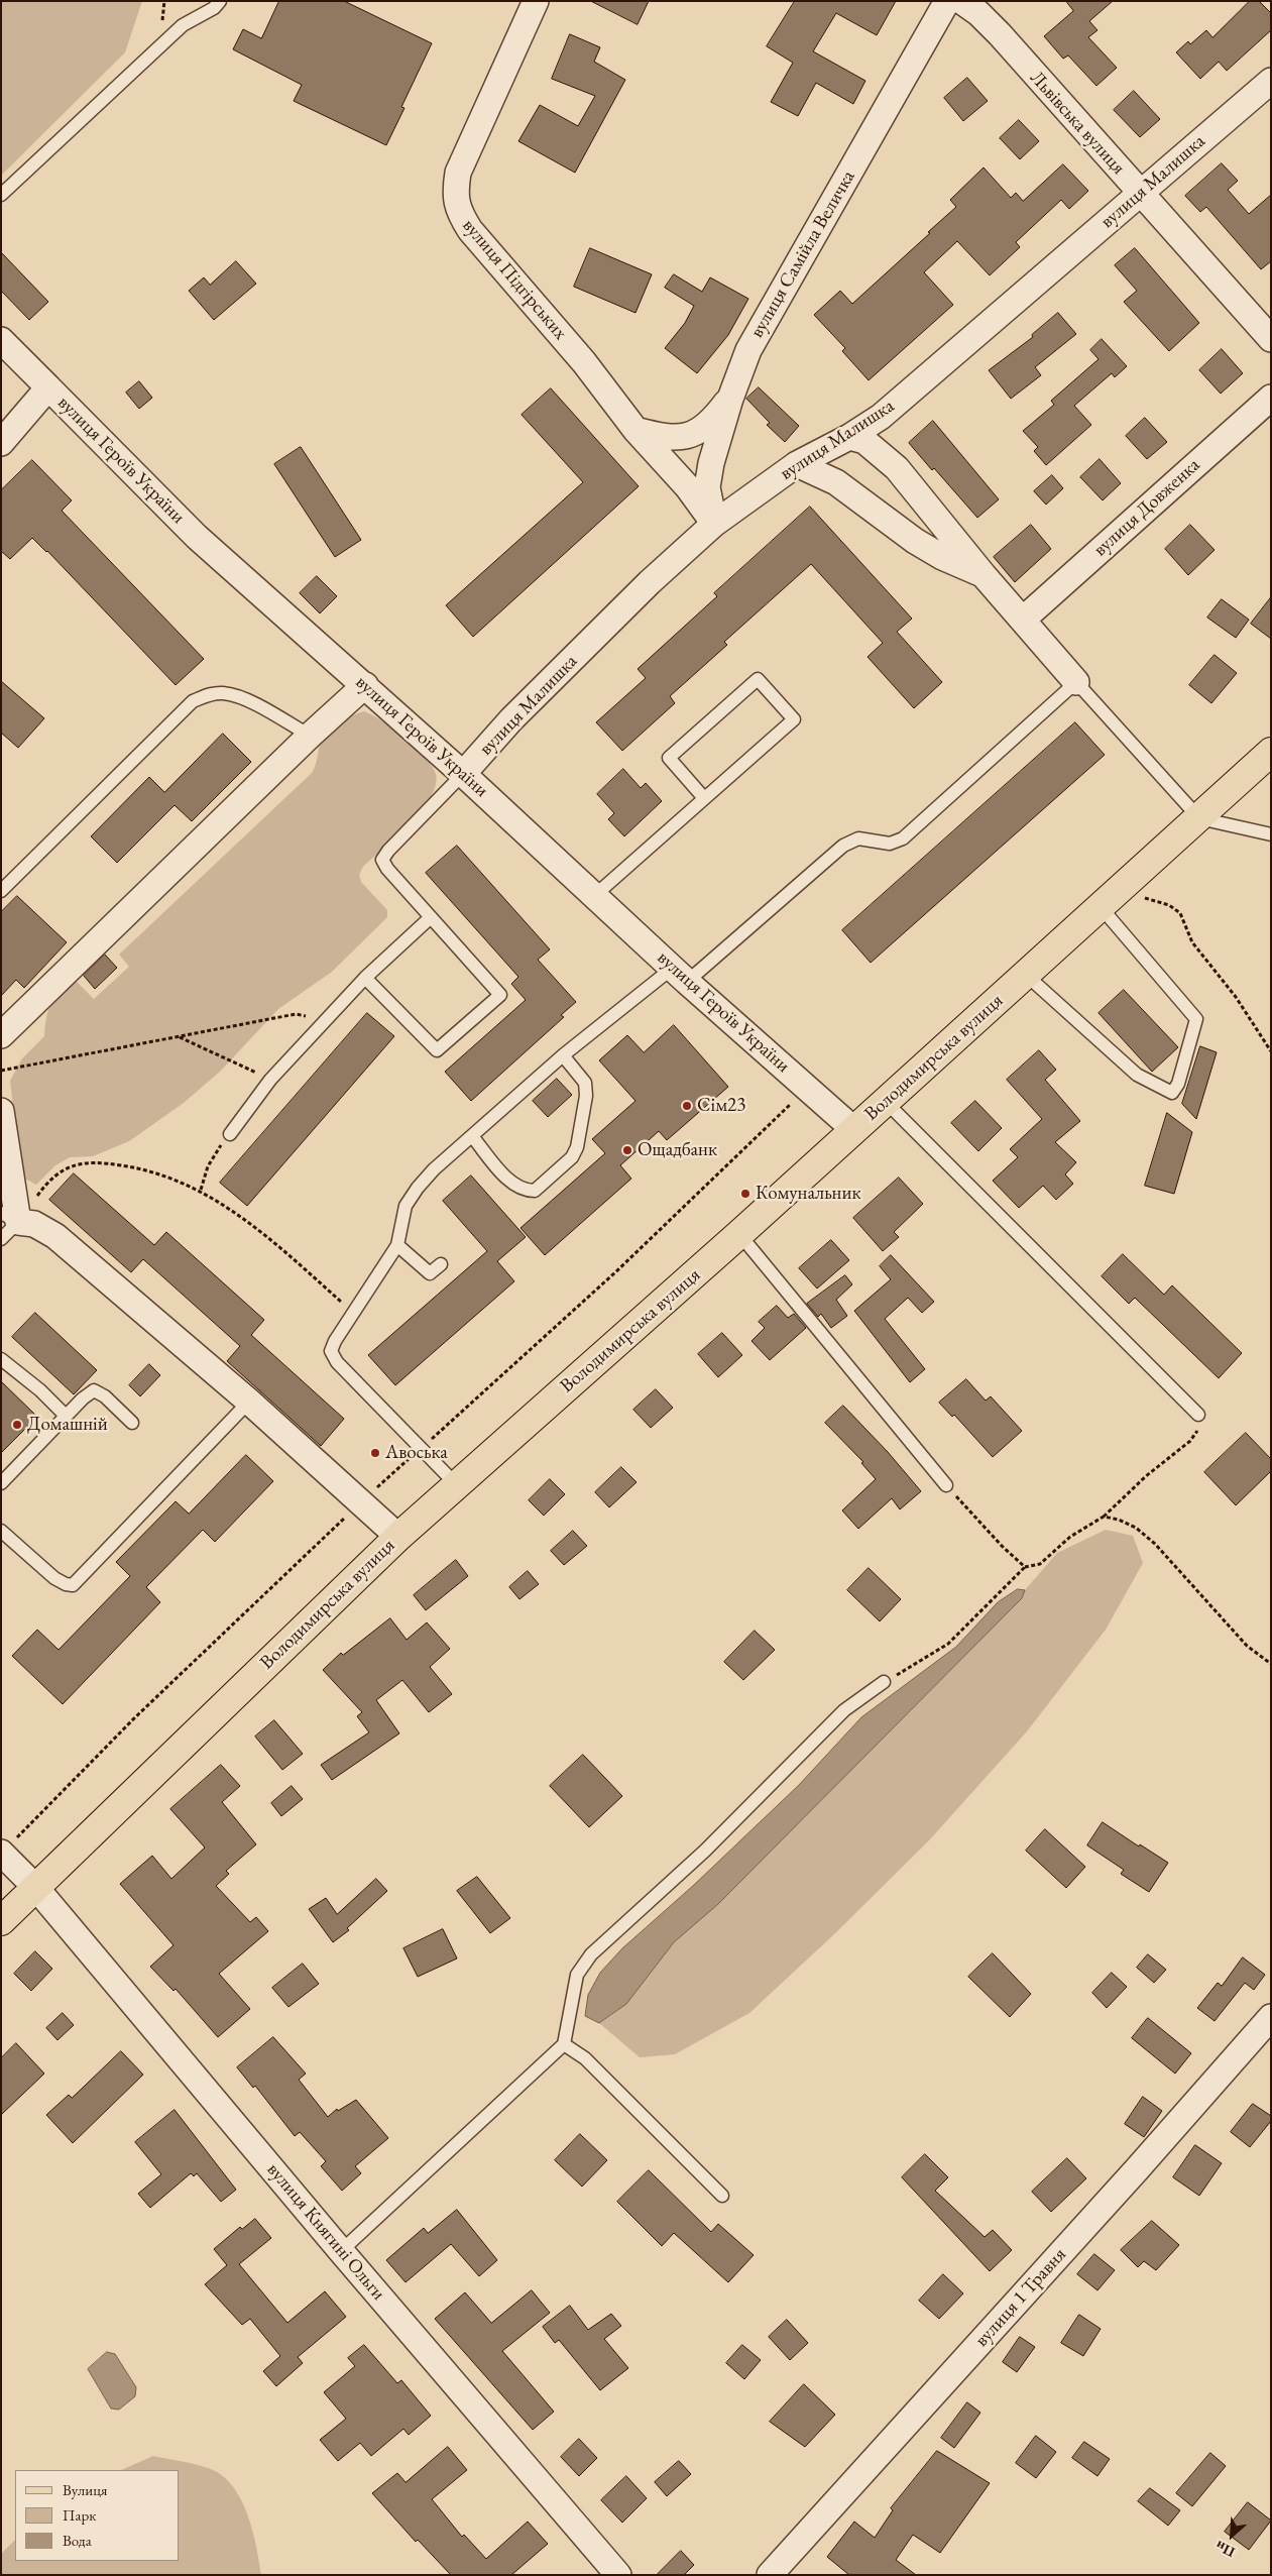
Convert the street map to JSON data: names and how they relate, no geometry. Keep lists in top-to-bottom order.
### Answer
{
  "streets": {
    "main road": ["Володимирська вулиця"],
    "street": [
      "Львівська вулиця",
      "вулиця Малишка",
      "вулиця Самійла Величка",
      "вулиця Підгірських",
      "вулиця Героїв України",
      "вулиця Довженка",
      "вулиця Княгині Ольги",
      "вулиця 1 Травня"
    ]
  },
  "crossings": [
    ["Львівська вулиця", "вулиця Малишка"],
    ["вулиця Малишка", "вулиця Самійла Величка"],
    ["вулиця Малишка", "вулиця Підгірських"],
    ["вулиця Малишка", "вулиця Героїв України"],
    ["вулиця Самійла Величка", "вулиця Підгірських"],
    ["вулиця Героїв України", "Володимирська вулиця"],
    ["Володимирська вулиця", "вулиця Княгині Ольги"]
  ],
  "places": [
    "Сім23",
    "Ощадбанк",
    "Комунальник",
    "Домашній",
    "Авоська"
  ],
  "legend": ["Вулиця", "Парк", "Вода"],
  "north": "bottom left"
}
